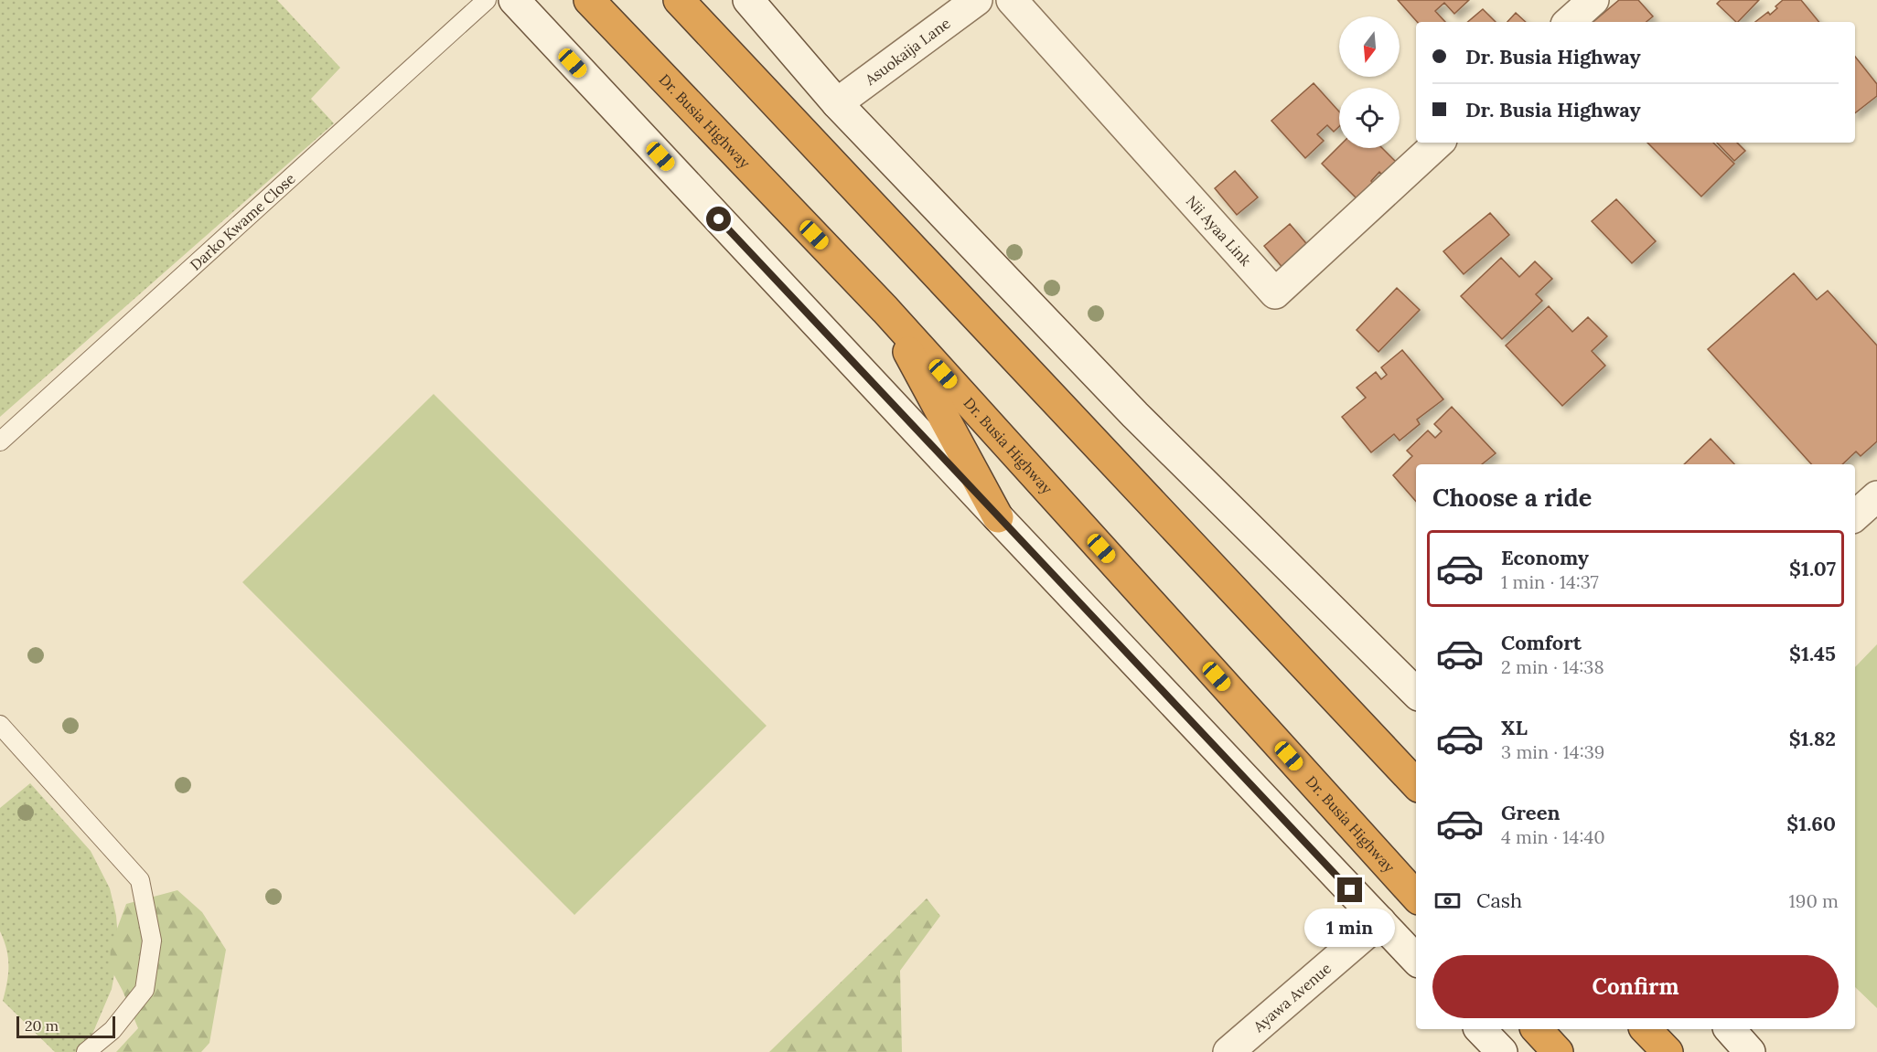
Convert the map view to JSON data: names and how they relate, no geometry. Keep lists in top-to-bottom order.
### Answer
{
  "streets": {
    "highway": ["Dr. Busia Highway"],
    "street": ["Asuokaija Lane", "Nii Ayaa Link", "Ayawa Avenue"],
    "lane": ["Darko Kwame Close"]
  },
  "scale_bar": "20 m",
  "north": "bottom",
  "page": {
    "banner": ["Dr. Busia Highway", "Dr. Busia Highway"],
    "heading": "Choose a ride",
    "list": [
      {
        "name": "Economy",
        "note": "1 min · 14:37",
        "value": "$1.07"
      },
      {
        "name": "Comfort",
        "note": "2 min · 14:38",
        "value": "$1.45"
      },
      {
        "name": "XL",
        "note": "3 min · 14:39",
        "value": "$1.82"
      },
      {
        "name": "Green",
        "note": "4 min · 14:40",
        "value": "$1.60"
      }
    ],
    "pay": ["Cash", "190 m"],
    "bubble": "1 min",
    "buttons": "Confirm",
    "scale": "20 m"
  }
}
